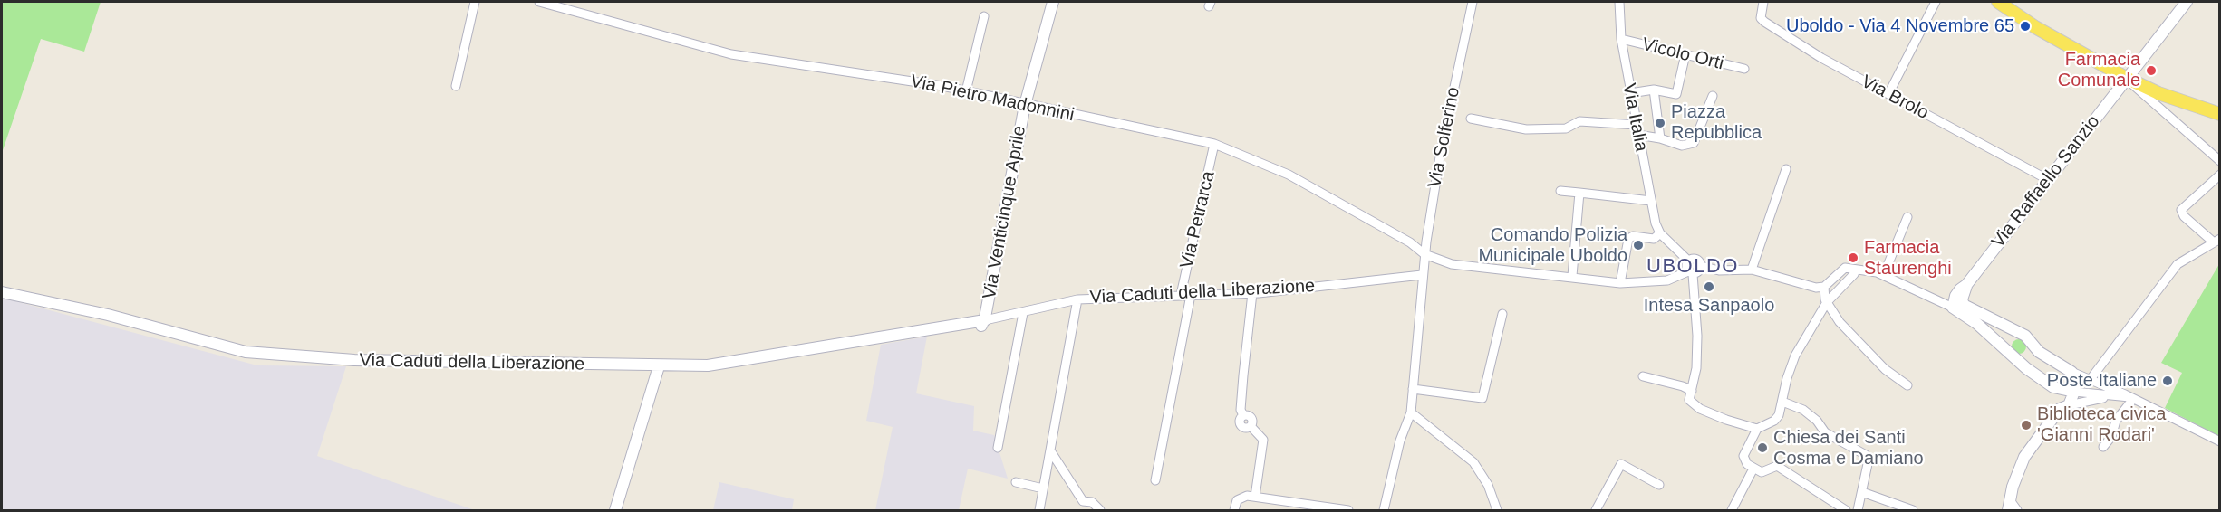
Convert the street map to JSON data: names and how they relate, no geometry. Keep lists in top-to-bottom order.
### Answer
{
  "streets": {
    "street": [
      "Vicolo Orti",
      "Via Brolo",
      "Via Pietro Madonnini",
      "Via Italia",
      "Via Solferino",
      "Via Raffaello Sanzio",
      "Via Venticinque Aprile",
      "Via Petrarca",
      "Via Caduti della Liberazione"
    ]
  },
  "crossings": [
    ["Vicolo Orti", "Via Italia"],
    ["Via Brolo", "Via Raffaello Sanzio"],
    ["Via Pietro Madonnini", "Via Solferino"],
    ["Via Pietro Madonnini", "Via Venticinque Aprile"],
    ["Via Pietro Madonnini", "Via Petrarca"],
    ["Via Solferino", "Via Caduti della Liberazione"],
    ["Via Venticinque Aprile", "Via Caduti della Liberazione"],
    ["Via Petrarca", "Via Caduti della Liberazione"]
  ],
  "districts": ["UBOLDO"],
  "places": [
    "Uboldo - Via 4 Novembre 65",
    "Farmacia Comunale",
    "Piazza Repubblica",
    "Comando Polizia Municipale Uboldo",
    "Farmacia Staurenghi",
    "Intesa Sanpaolo",
    "Poste Italiane",
    "Biblioteca civica 'Gianni Rodari'",
    "Chiesa dei Santi Cosma e Damiano"
  ]
}
